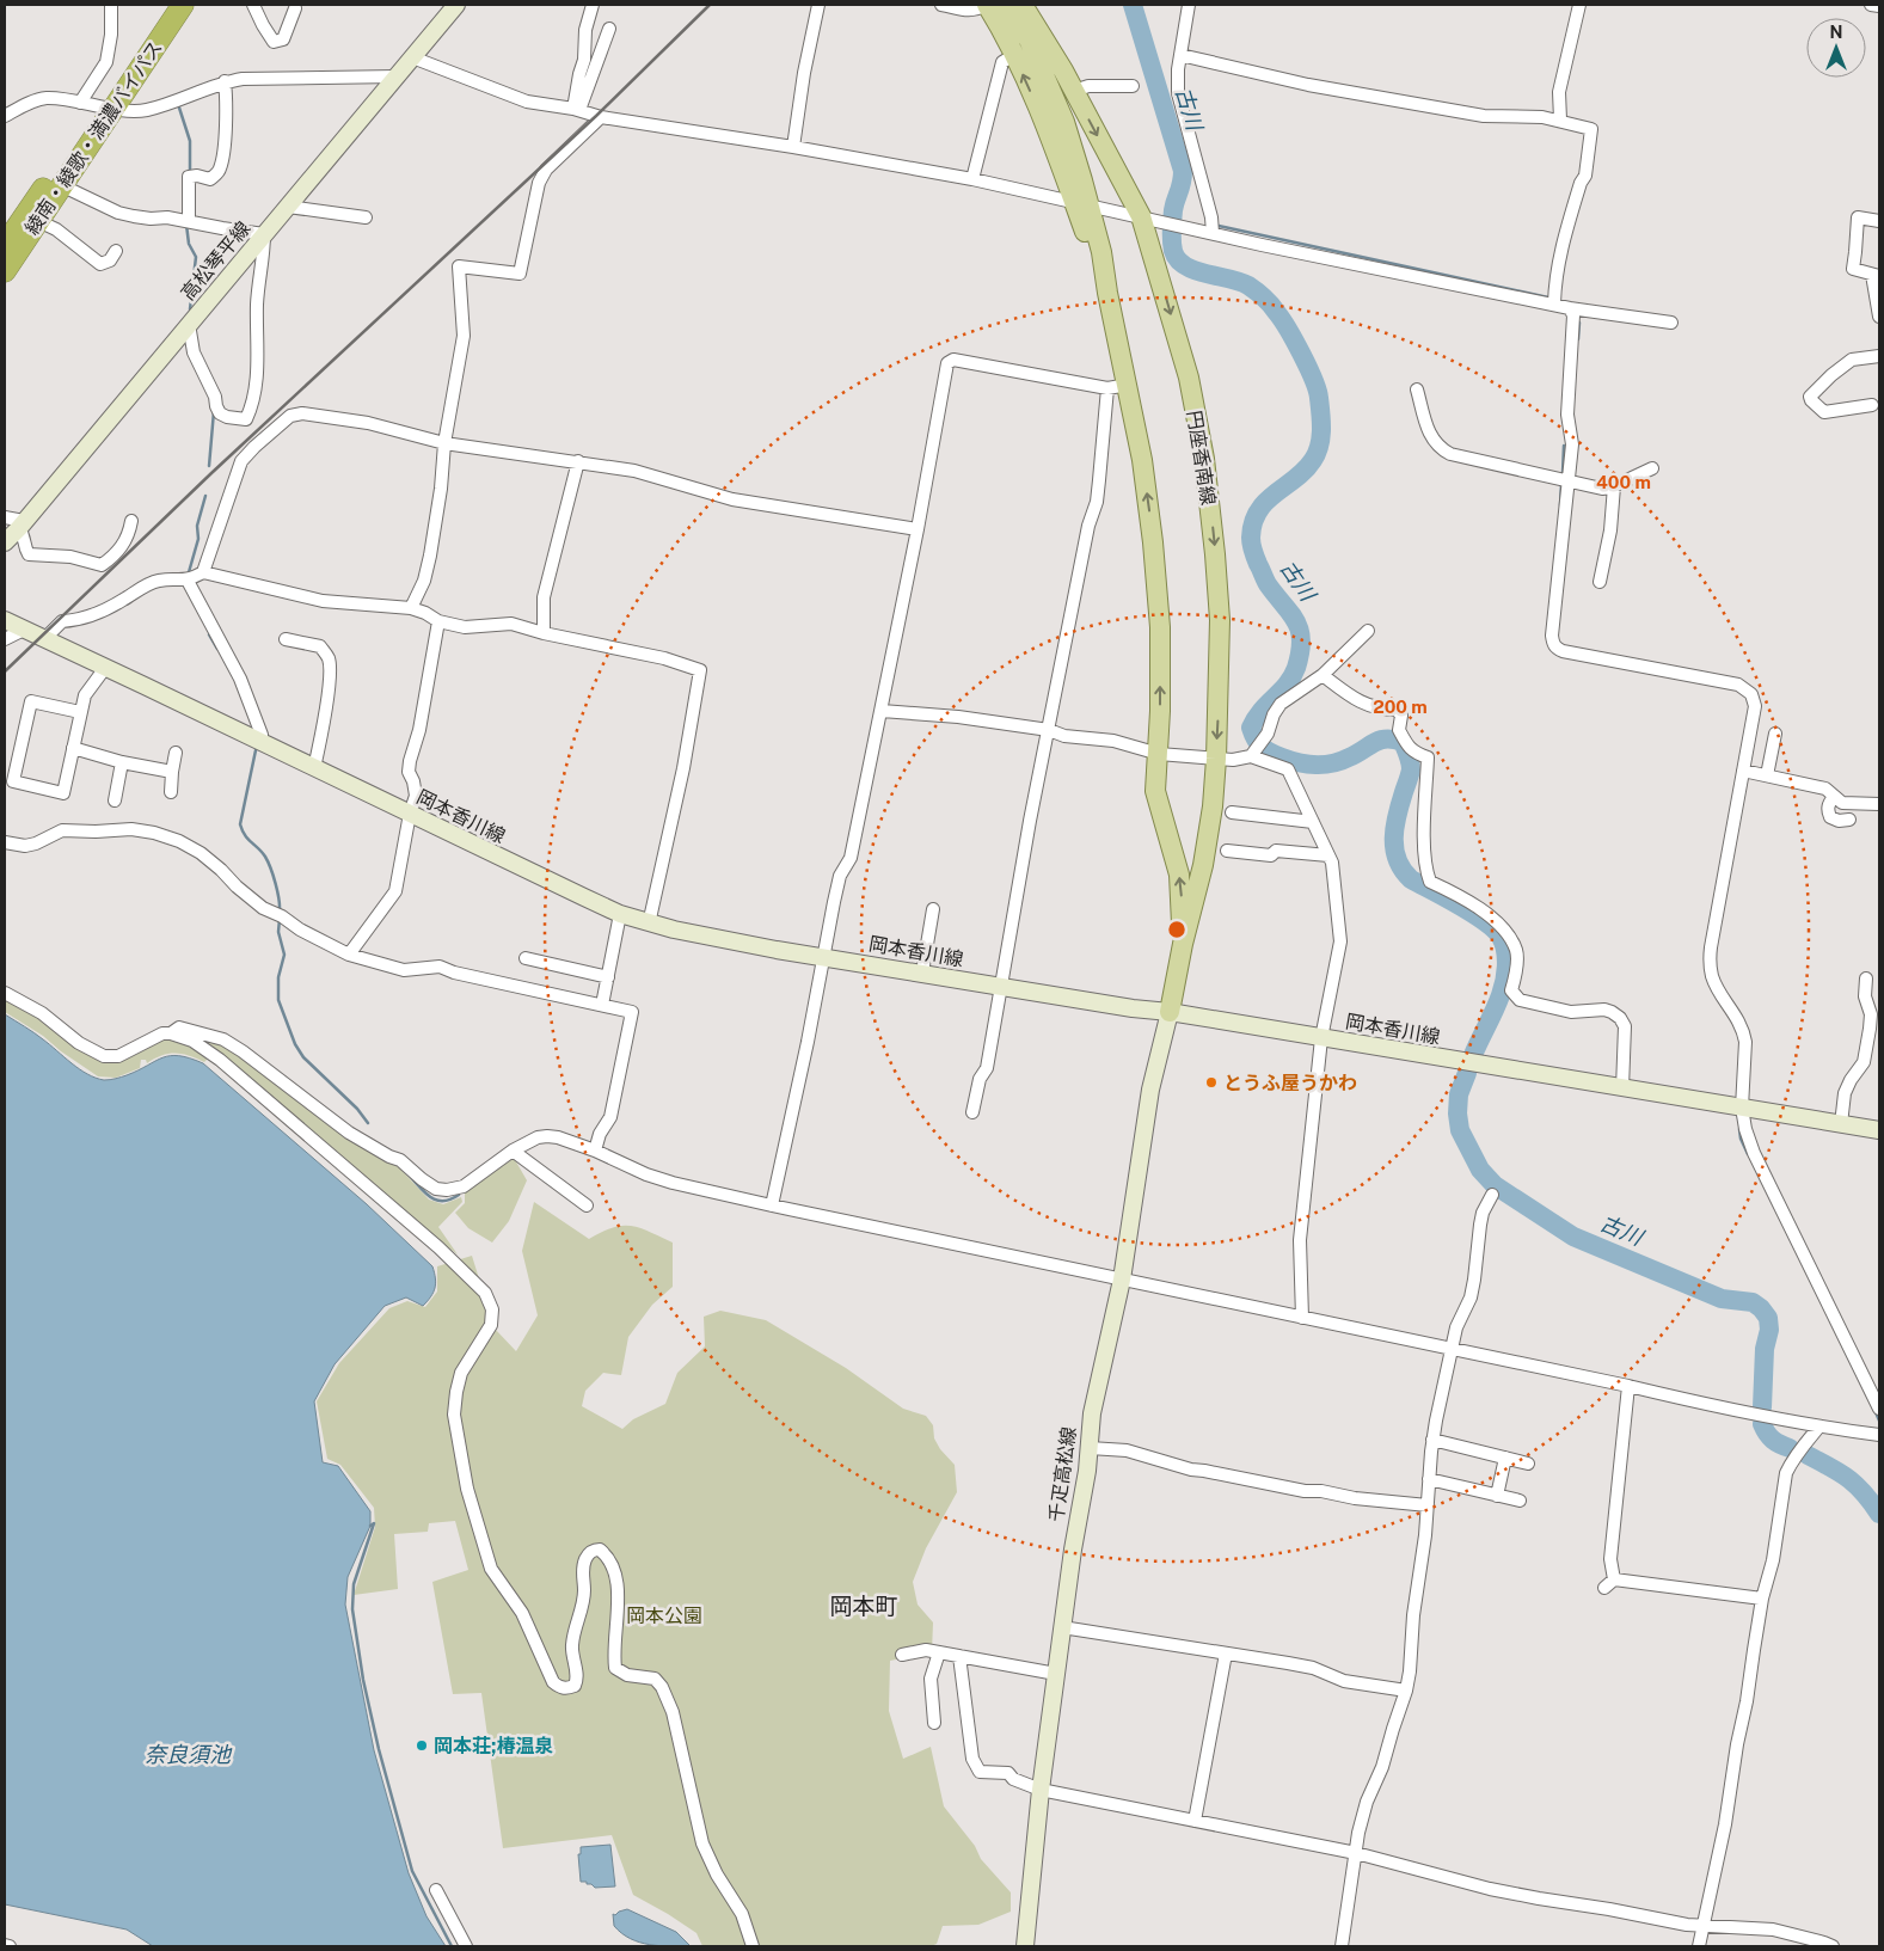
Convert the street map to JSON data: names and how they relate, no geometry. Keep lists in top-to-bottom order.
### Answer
{
  "streets": {
    "highway": ["綾南・綾歌・満濃バイパス"],
    "main road": [
      "高松琴平線",
      "円座香南線",
      "岡本香川線",
      "千疋高松線"
    ]
  },
  "crossings": [
    ["円座香南線", "岡本香川線"],
    ["円座香南線", "千疋高松線"],
    ["岡本香川線", "千疋高松線"]
  ],
  "districts": ["岡本町"],
  "water": ["古川", "奈良須池"],
  "parks": ["岡本公園"],
  "places": ["とうふ屋うかわ", "岡本荘;椿温泉"],
  "north": "top",
  "rings": ["400 m", "200 m"]
}
